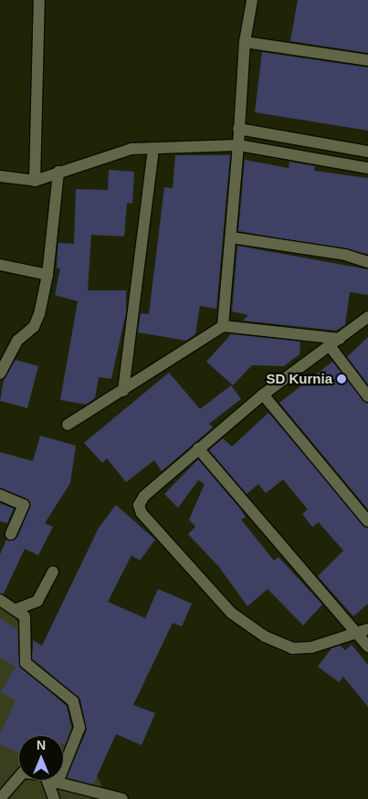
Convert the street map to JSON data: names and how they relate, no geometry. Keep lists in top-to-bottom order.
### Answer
{
  "places": ["SD Kurnia"],
  "north": "top"
}
